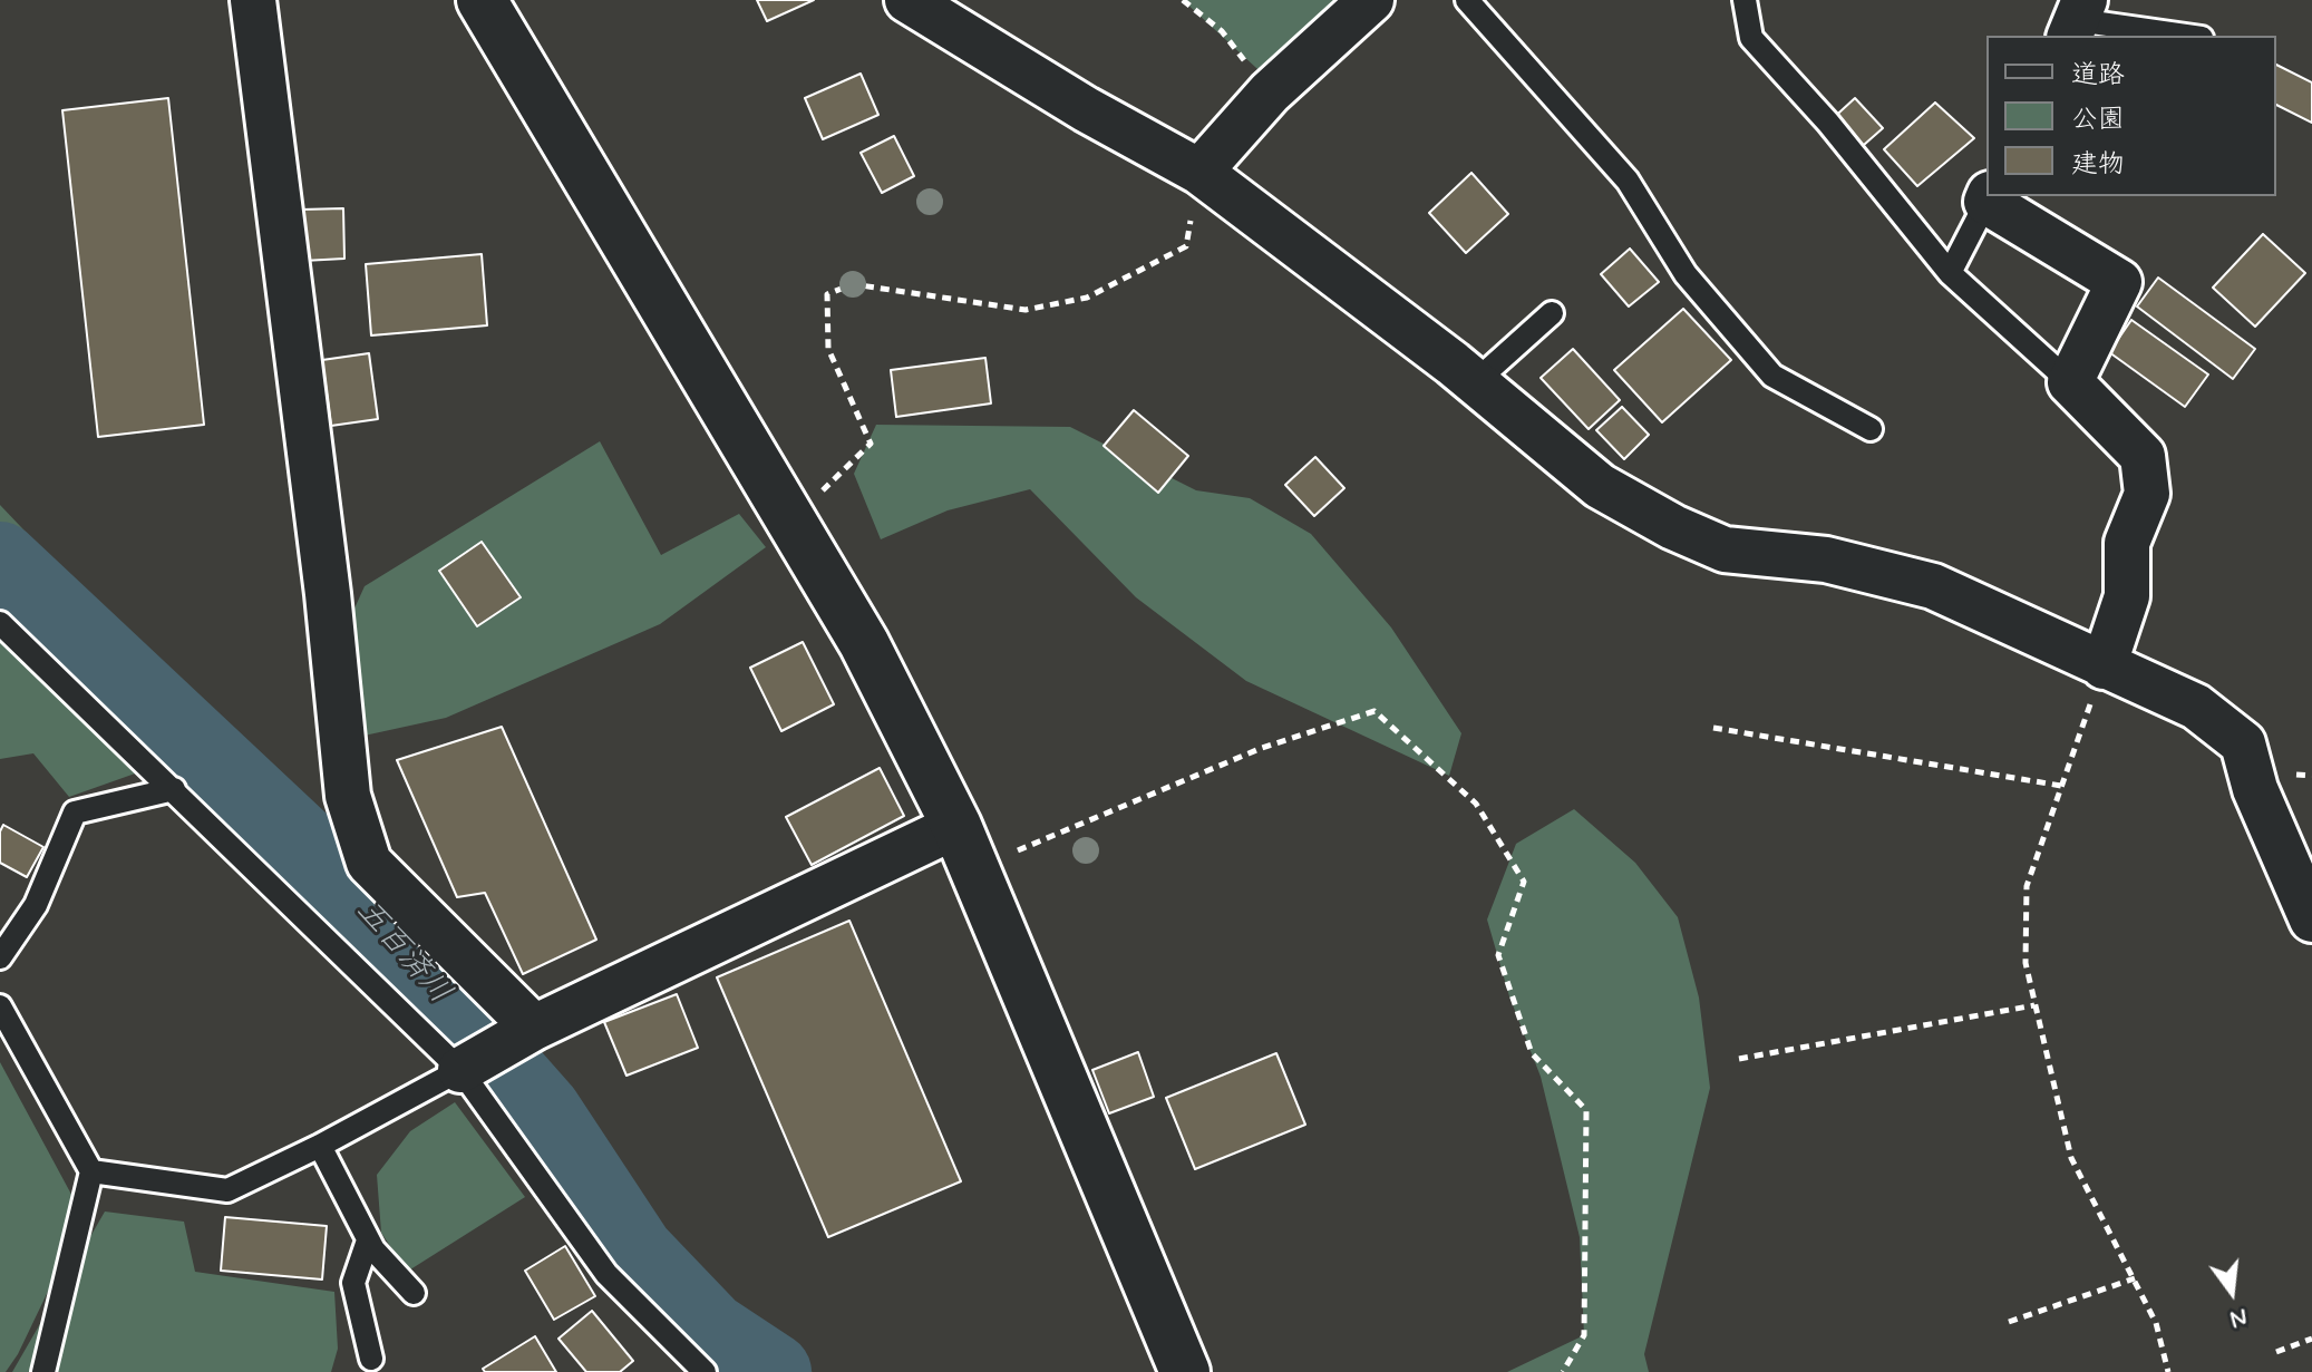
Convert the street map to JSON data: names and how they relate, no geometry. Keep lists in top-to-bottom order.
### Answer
{
  "water": ["五百済川"],
  "legend": ["道路", "公園", "建物"],
  "north": "bottom"
}
